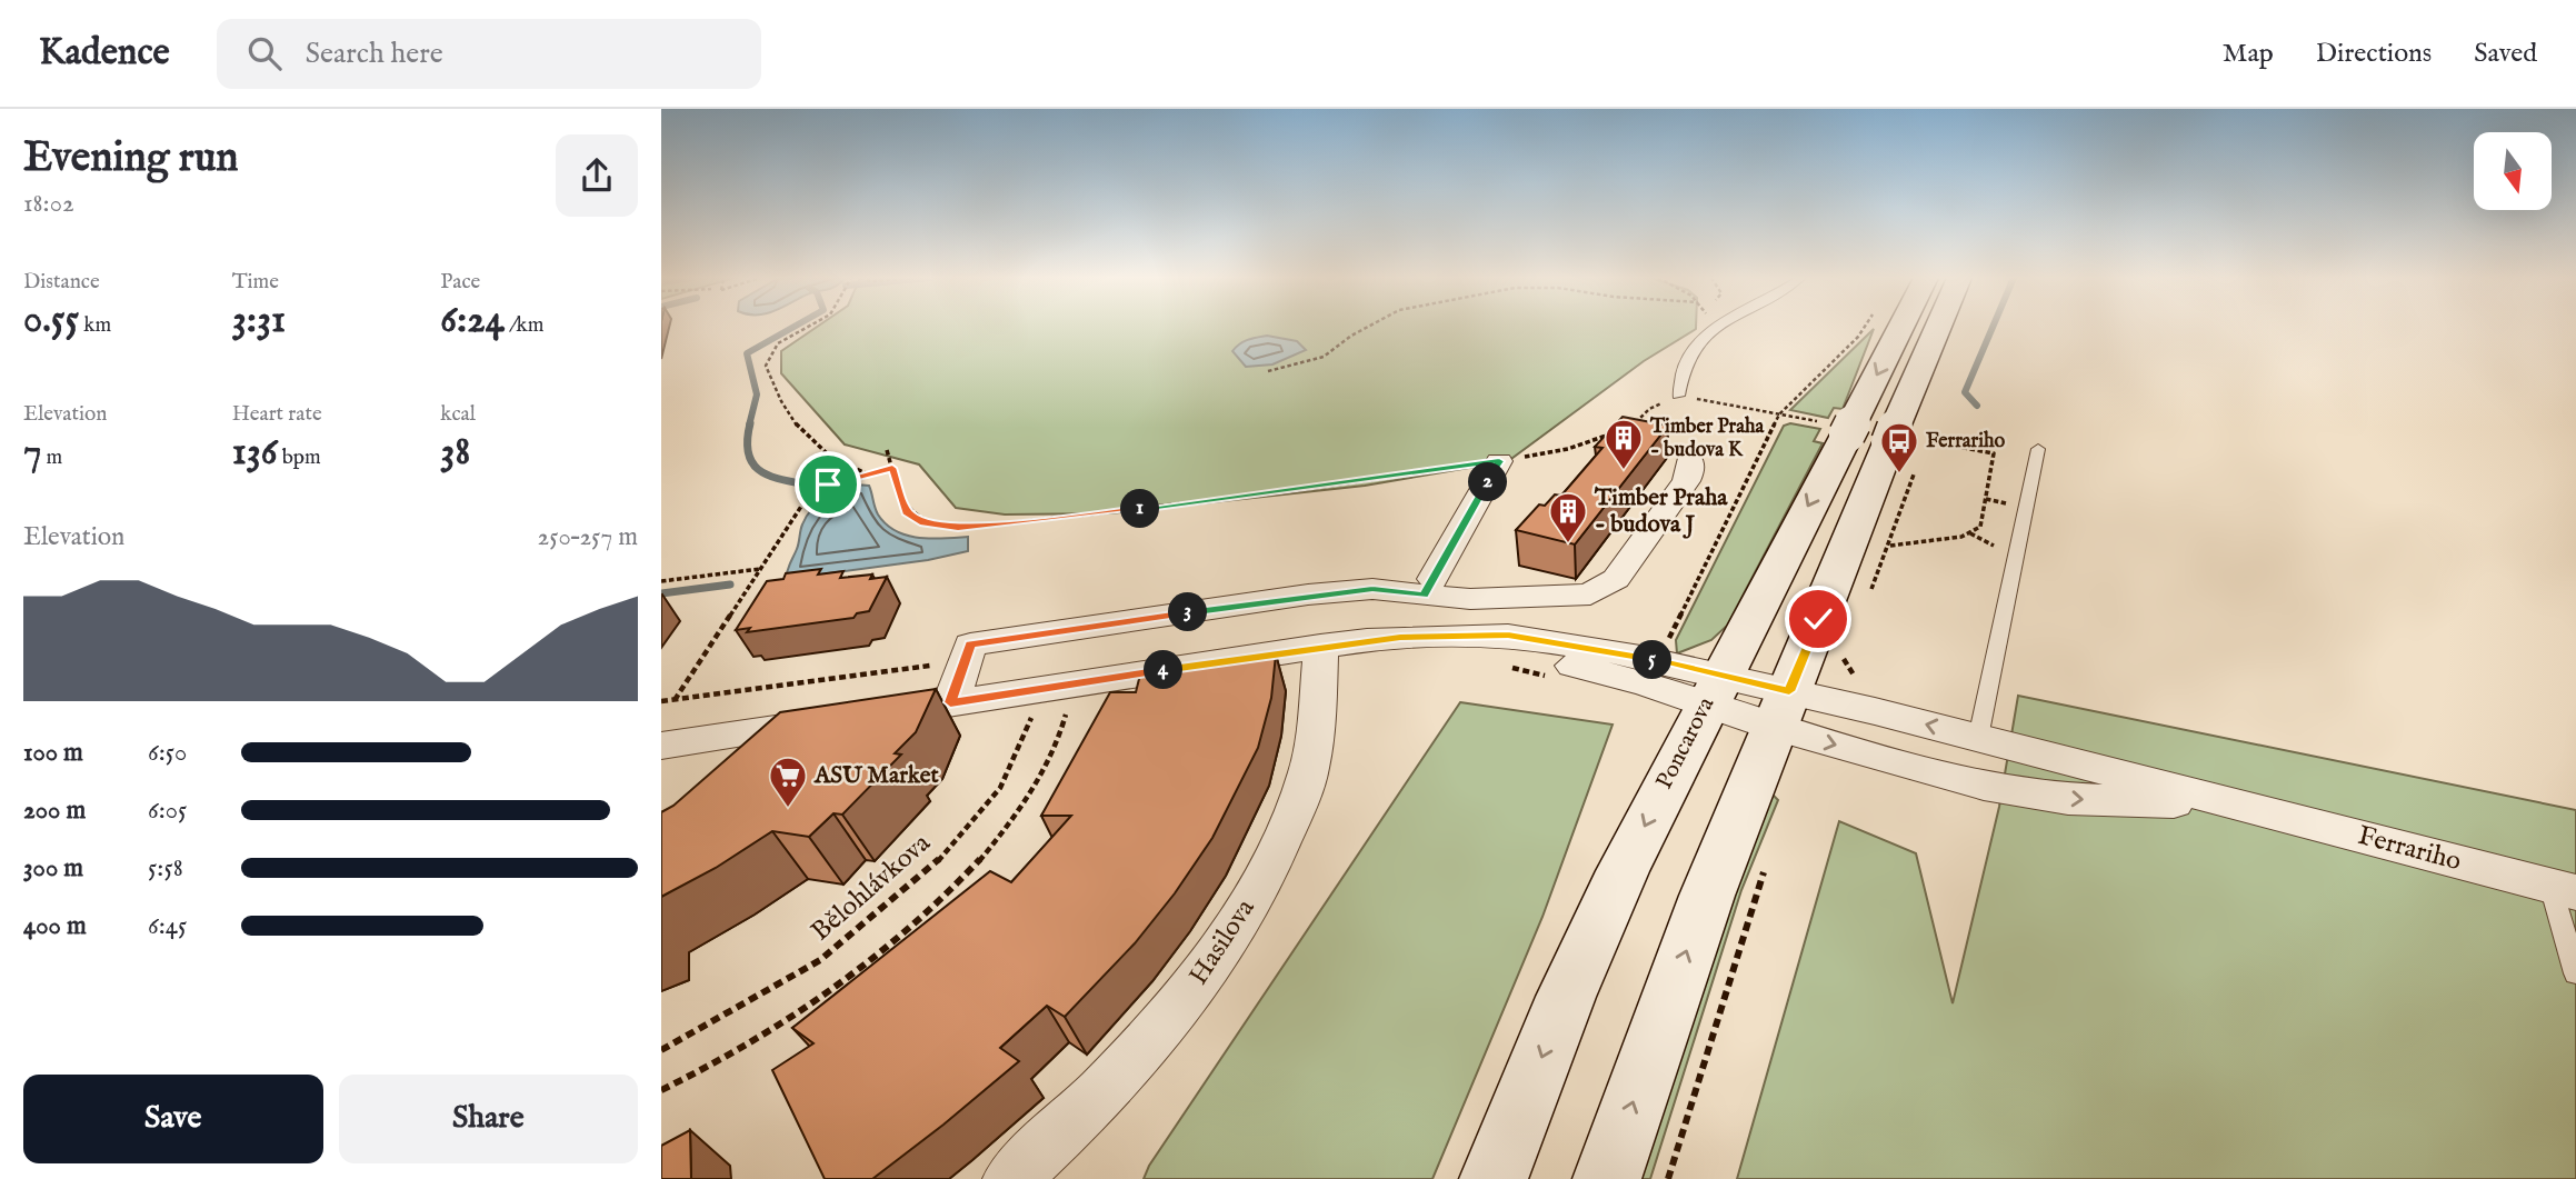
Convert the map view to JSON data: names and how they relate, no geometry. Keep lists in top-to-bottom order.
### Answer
{
  "streets": {
    "main road": ["Poncarova"],
    "street": ["Ferrariho", "Hasilova"],
    "path": ["Bělohlávkova"]
  },
  "crossings": [
    ["Poncarova", "Ferrariho"],
    ["Ferrariho", "Bělohlávkova"],
    ["Ferrariho", "Hasilova"]
  ],
  "places": {
    "building": ["Timber Praha - budova K", "Timber Praha - budova J"],
    "bus stop": ["Ferrariho"],
    "supermarket": ["ASU Market"]
  },
  "north": "bottom",
  "page": {
    "header": "Kadence",
    "search": "Search here",
    "nav": ["Map", "Directions", "Saved"],
    "heading": ["Evening run", "18:02"],
    "stats": [
      ["Distance", "0.55 km"],
      ["Time", "3:31"],
      ["Pace", "6:24 /km"],
      ["Elevation", "7 m"],
      ["Heart rate", "136 bpm"],
      ["kcal", "38"]
    ],
    "pins": [
      "2",
      "1",
      "3",
      "5",
      "4"
    ],
    "chart": ["Elevation", "250–257 m"],
    "list": [
      {
        "name": "100 m",
        "note": "6:50"
      },
      {
        "name": "200 m",
        "note": "6:05"
      },
      {
        "name": "300 m",
        "note": "5:58"
      },
      {
        "name": "400 m",
        "note": "6:45"
      }
    ],
    "buttons": ["Save", "Share"]
  }
}
